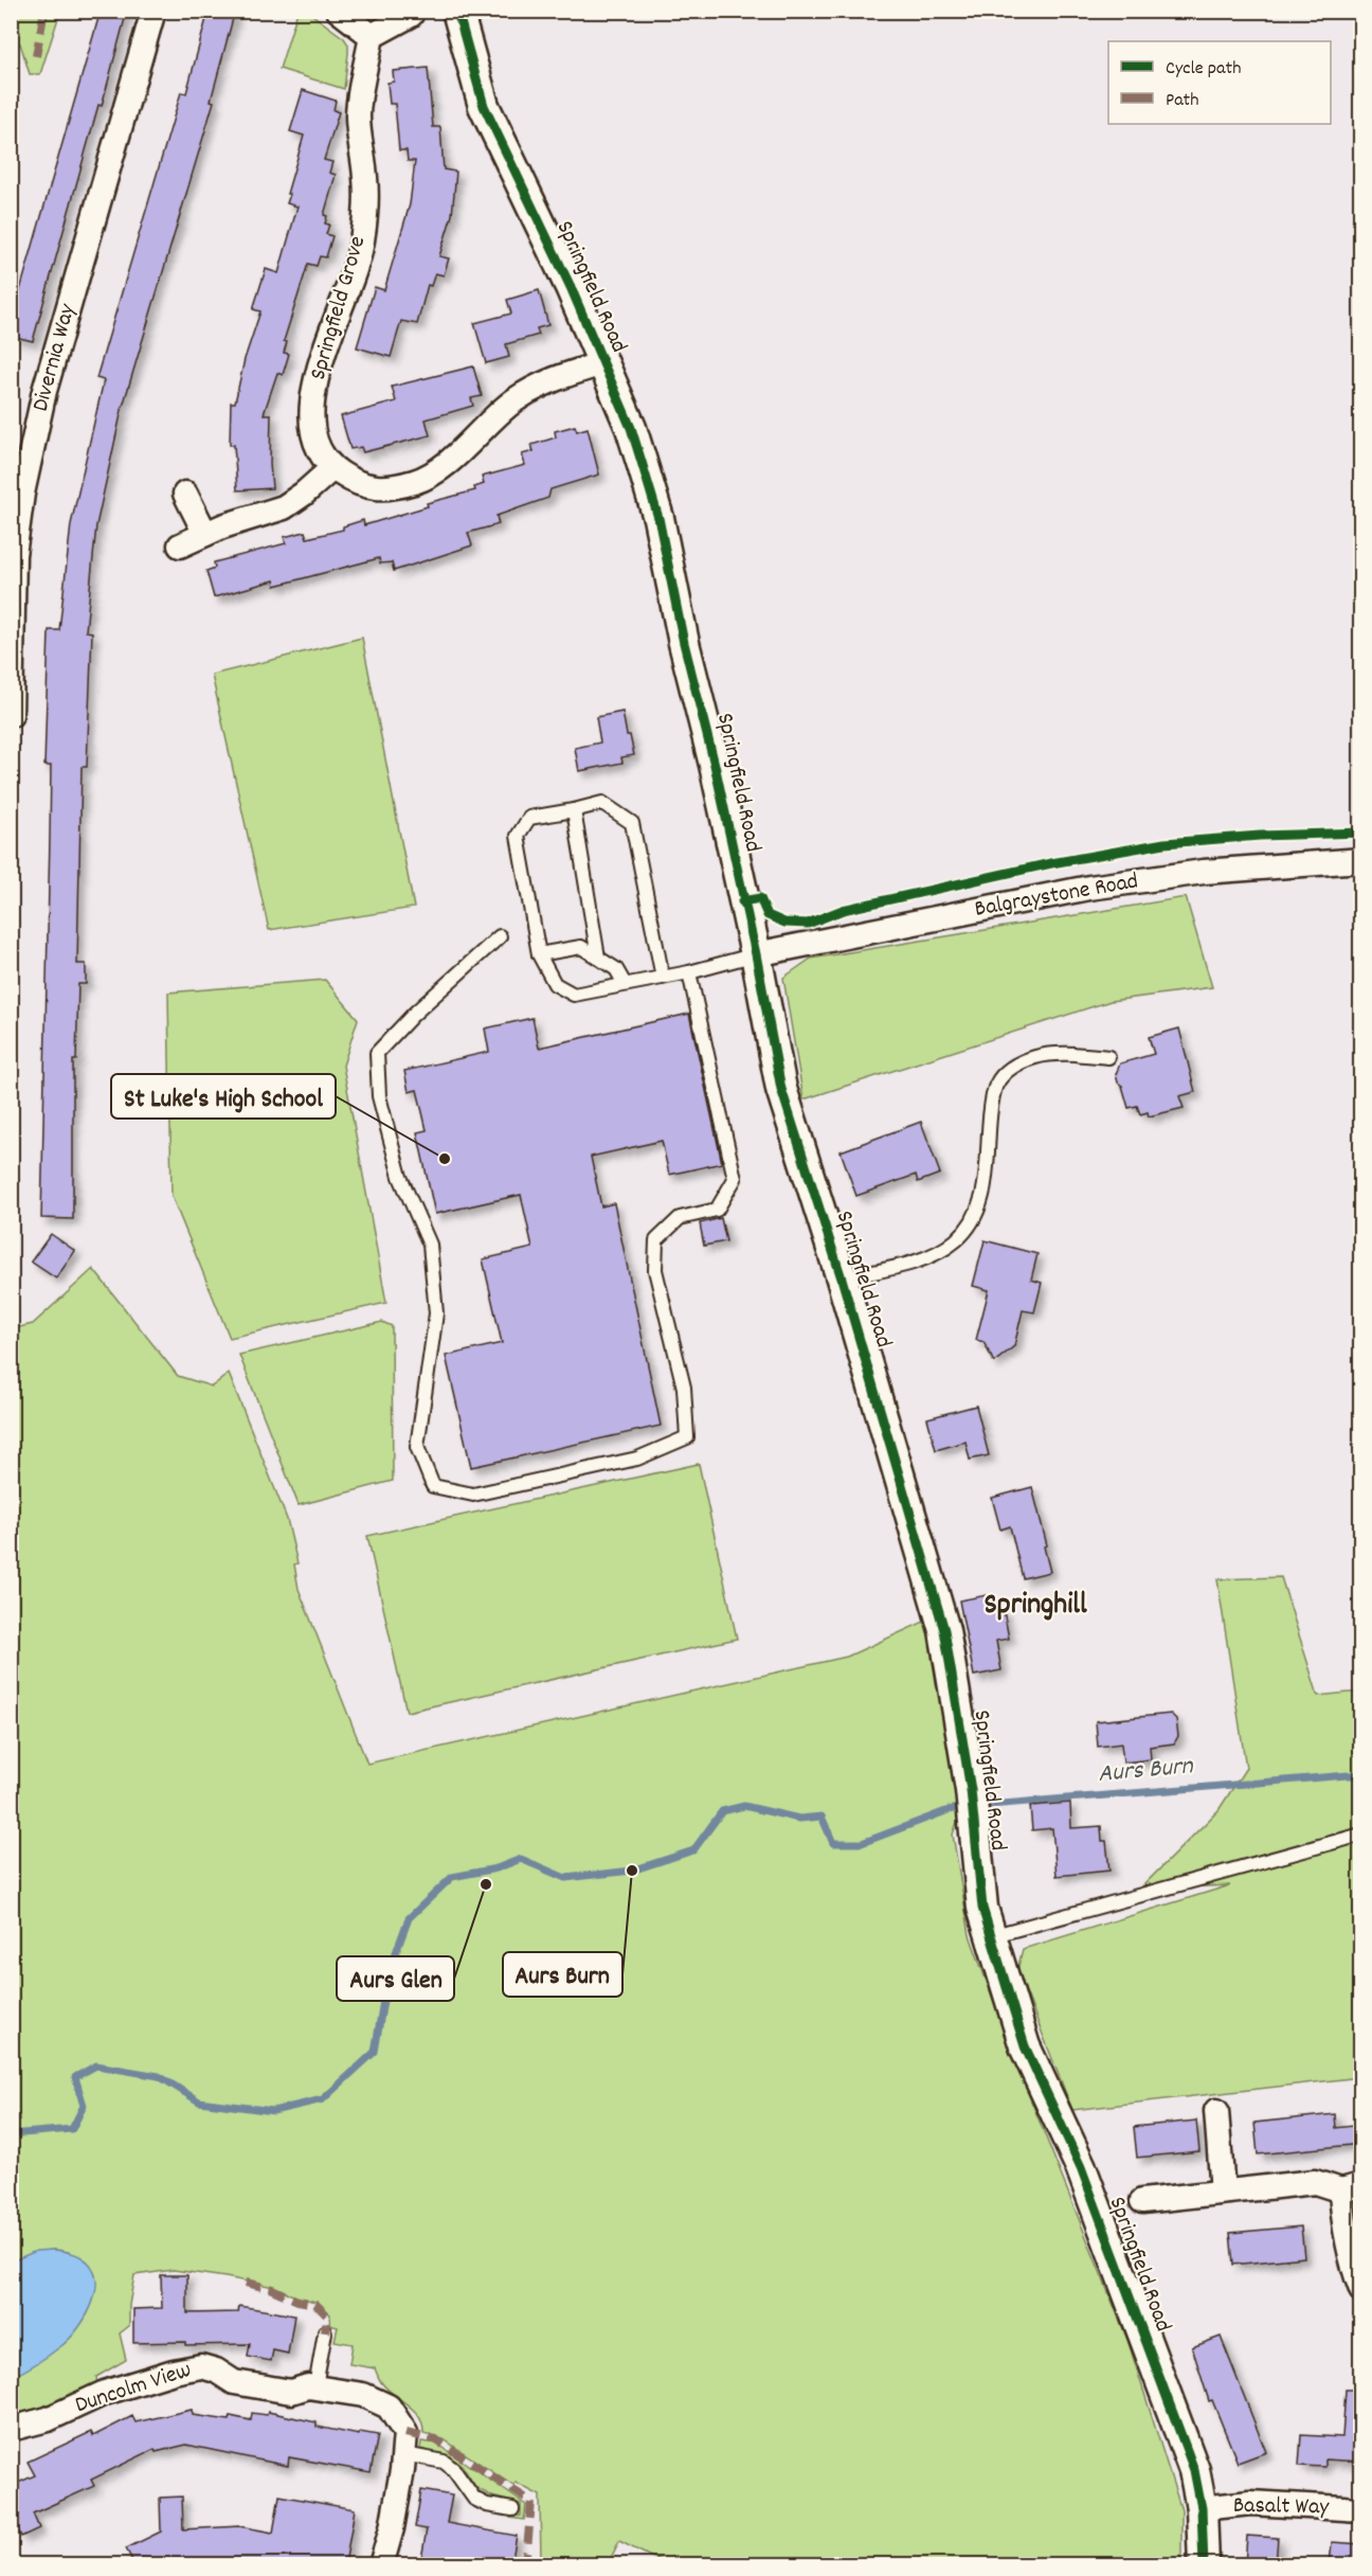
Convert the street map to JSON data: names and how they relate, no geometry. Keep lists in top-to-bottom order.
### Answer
{
  "streets": {
    "street": [
      "Springfield Road",
      "Springfield Grove",
      "Divernia Way",
      "Balgraystone Road",
      "Duncolm View",
      "Basalt Way"
    ]
  },
  "crossings": [
    ["Springfield Road", "Balgraystone Road"],
    ["Springfield Road", "Basalt Way"]
  ],
  "districts": ["Springhill"],
  "water": ["Aurs Burn"],
  "places": ["St Luke's High School", "Aurs Burn", "Aurs Glen"],
  "legend": ["Cycle path", "Path"]
}
